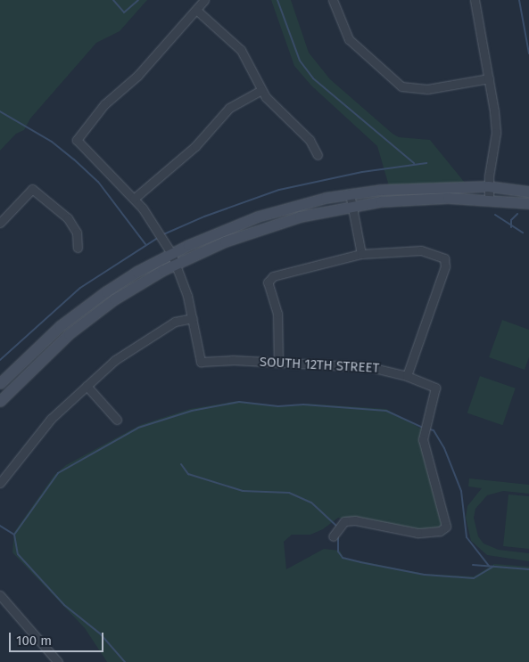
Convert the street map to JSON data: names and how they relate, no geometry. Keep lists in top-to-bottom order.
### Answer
{
  "streets": {
    "street": ["SOUTH 12TH STREET"]
  },
  "scale_bar": "100 m"
}
